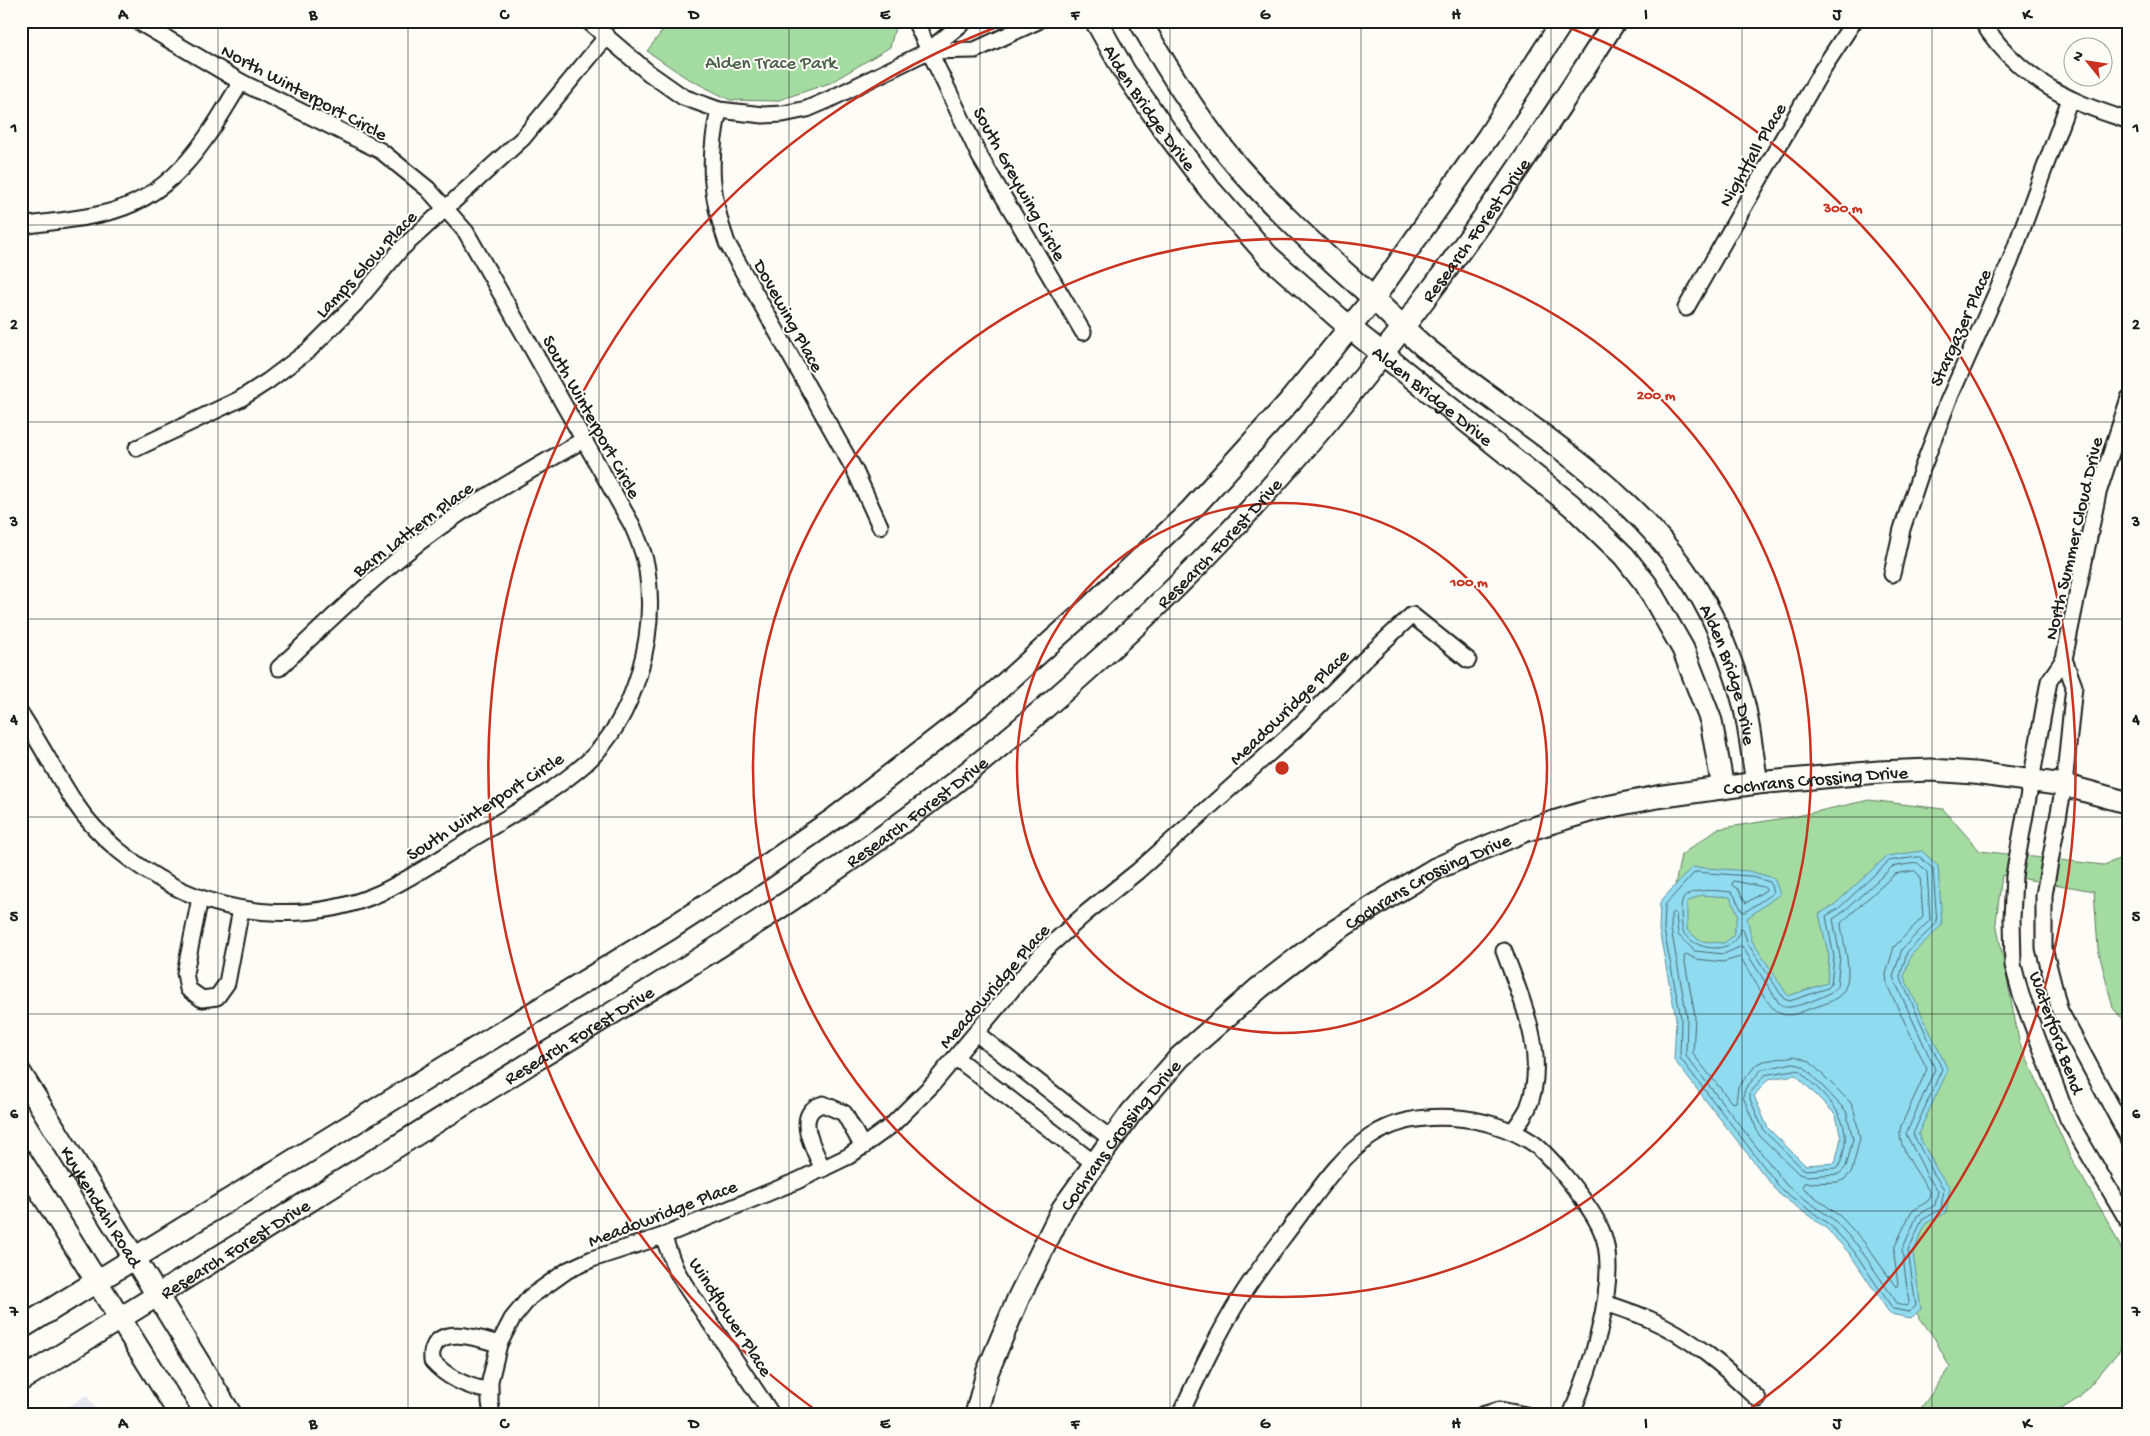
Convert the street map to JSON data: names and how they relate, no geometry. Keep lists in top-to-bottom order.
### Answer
{
  "streets": {
    "main road": [
      "Alden Bridge Drive",
      "Research Forest Drive",
      "Cochrans Crossing Drive",
      "Kuykendahl Road"
    ],
    "street": [
      "North Winterport Circle",
      "Nightfall Place",
      "South Greywing Circle",
      "Lamps Glow Place",
      "Dovewing Place",
      "Stargazer Place",
      "South Winterport Circle",
      "Barn Lattern Place",
      "North Summer Cloud Drive",
      "Meadowridge Place",
      "Waterford Bend",
      "Windflower Place"
    ]
  },
  "crossings": [
    ["North Winterport Circle", "Lamps Glow Place"],
    ["North Winterport Circle", "South Winterport Circle"],
    ["Alden Bridge Drive", "Research Forest Drive"],
    ["Alden Bridge Drive", "Cochrans Crossing Drive"],
    ["Research Forest Drive", "Kuykendahl Road"],
    ["Lamps Glow Place", "South Winterport Circle"],
    ["South Winterport Circle", "Barn Lattern Place"],
    ["North Summer Cloud Drive", "Cochrans Crossing Drive"],
    ["North Summer Cloud Drive", "Waterford Bend"],
    ["Meadowridge Place", "Windflower Place"],
    ["Cochrans Crossing Drive", "Waterford Bend"]
  ],
  "parks": ["Alden Trace Park"],
  "north": "top left",
  "grid": {
    "columns": [
      "A",
      "B",
      "C",
      "D",
      "E",
      "F",
      "G",
      "H",
      "I",
      "J",
      "K"
    ],
    "rows": [
      "1",
      "2",
      "3",
      "4",
      "5",
      "6",
      "7"
    ]
  },
  "rings": ["300 m", "200 m", "100 m"]
}
